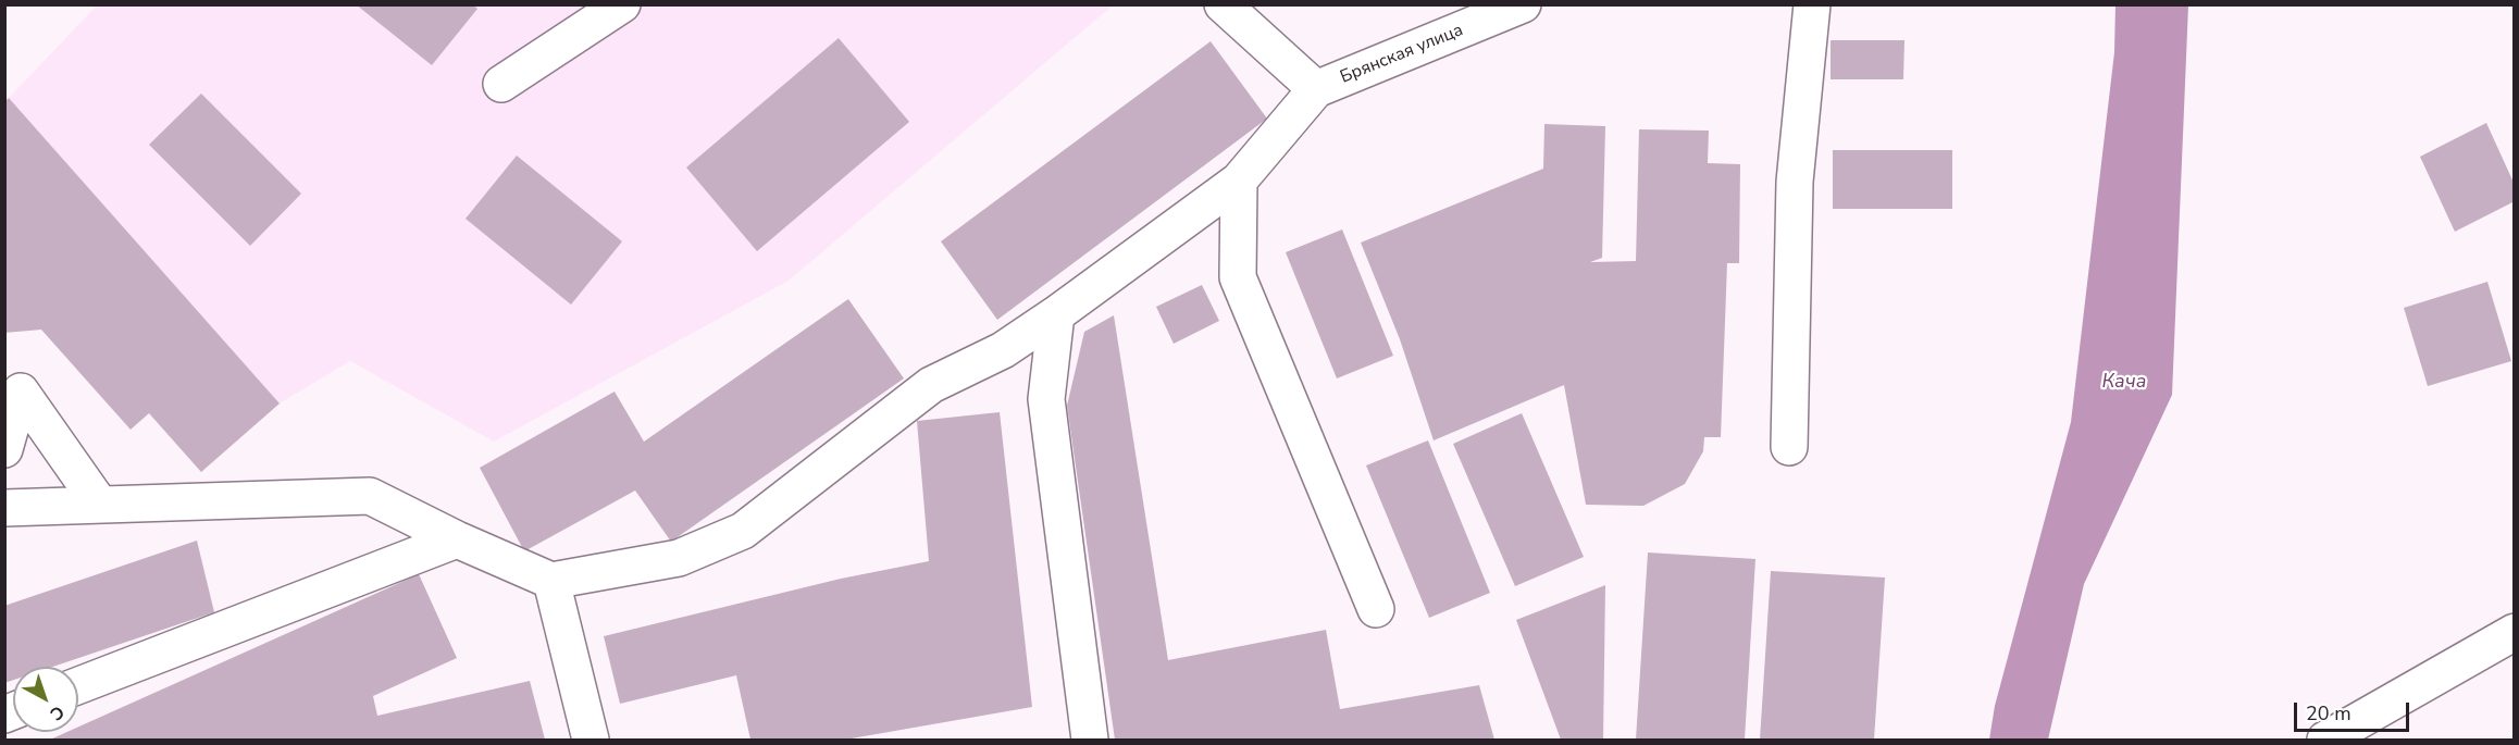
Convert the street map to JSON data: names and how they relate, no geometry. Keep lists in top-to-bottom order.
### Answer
{
  "streets": {
    "street": ["Брянская улица"]
  },
  "water": ["Кача"],
  "scale_bar": "20 m",
  "north": "bottom right"
}
